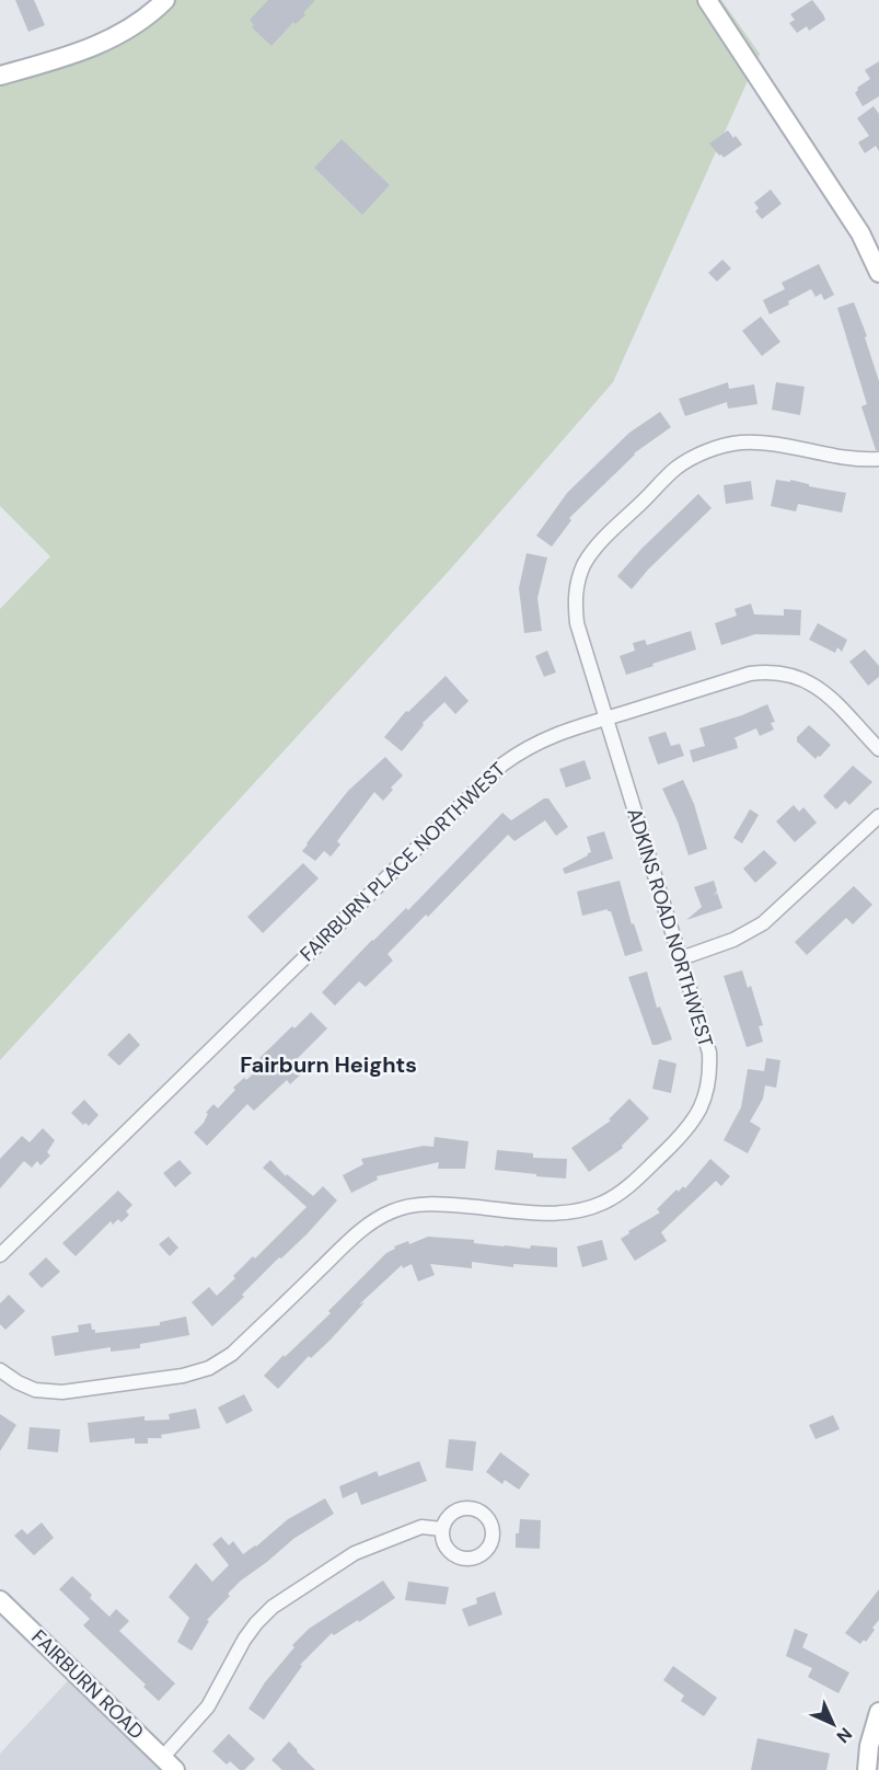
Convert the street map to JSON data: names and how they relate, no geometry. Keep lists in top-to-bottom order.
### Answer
{
  "streets": {
    "street": ["FAIRBURN PLACE NORTHWEST", "ADKINS ROAD NORTHWEST", "FAIRBURN ROAD"]
  },
  "crossings": [
    ["FAIRBURN PLACE NORTHWEST", "ADKINS ROAD NORTHWEST"]
  ],
  "districts": ["Fairburn Heights"],
  "north": "bottom right"
}
